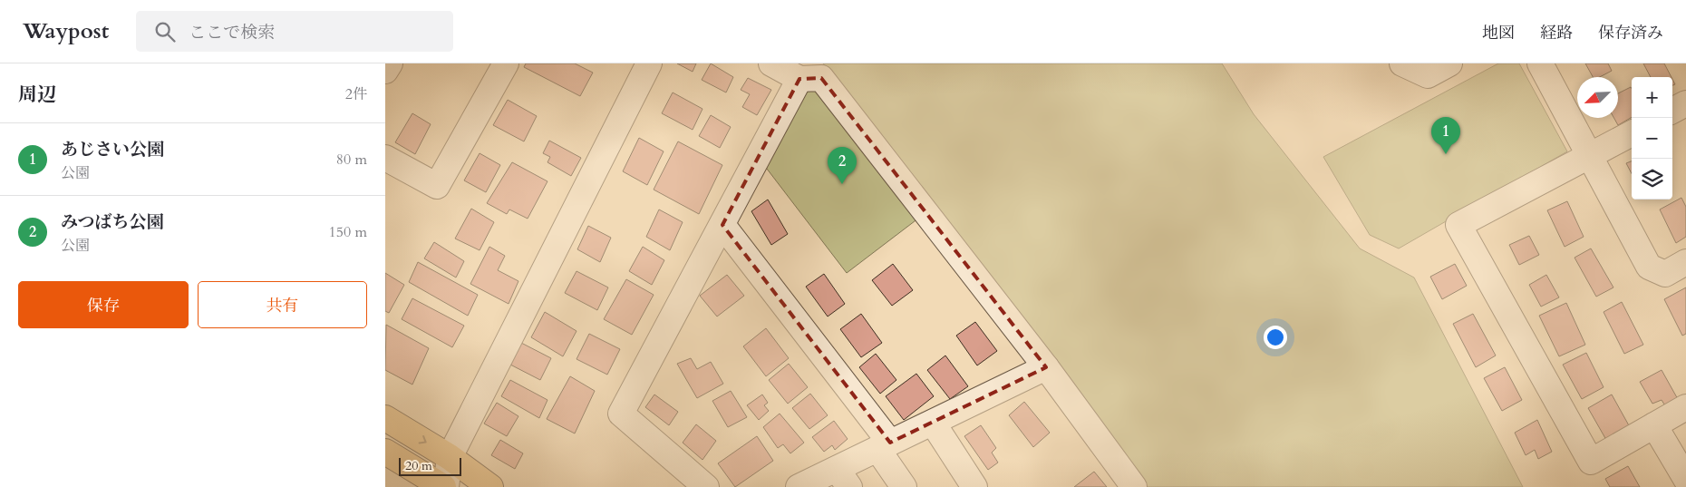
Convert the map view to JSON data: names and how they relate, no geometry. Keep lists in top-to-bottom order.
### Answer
{
  "scale_bar": "20 m",
  "north": "bottom left",
  "page": {
    "header": "Waypost",
    "search": "ここで検索",
    "nav": ["地図", "経路", "保存済み"],
    "heading": ["周辺", "2件"],
    "map_buttons": ["+", "−"],
    "pins": ["1", "2"],
    "list": [
      {
        "mark": "1",
        "name": "あじさい公園",
        "note": "公園",
        "value": "80 m"
      },
      {
        "mark": "2",
        "name": "みつばち公園",
        "note": "公園",
        "value": "150 m"
      }
    ],
    "buttons": ["保存", "共有"],
    "scale": "20 m"
  }
}
